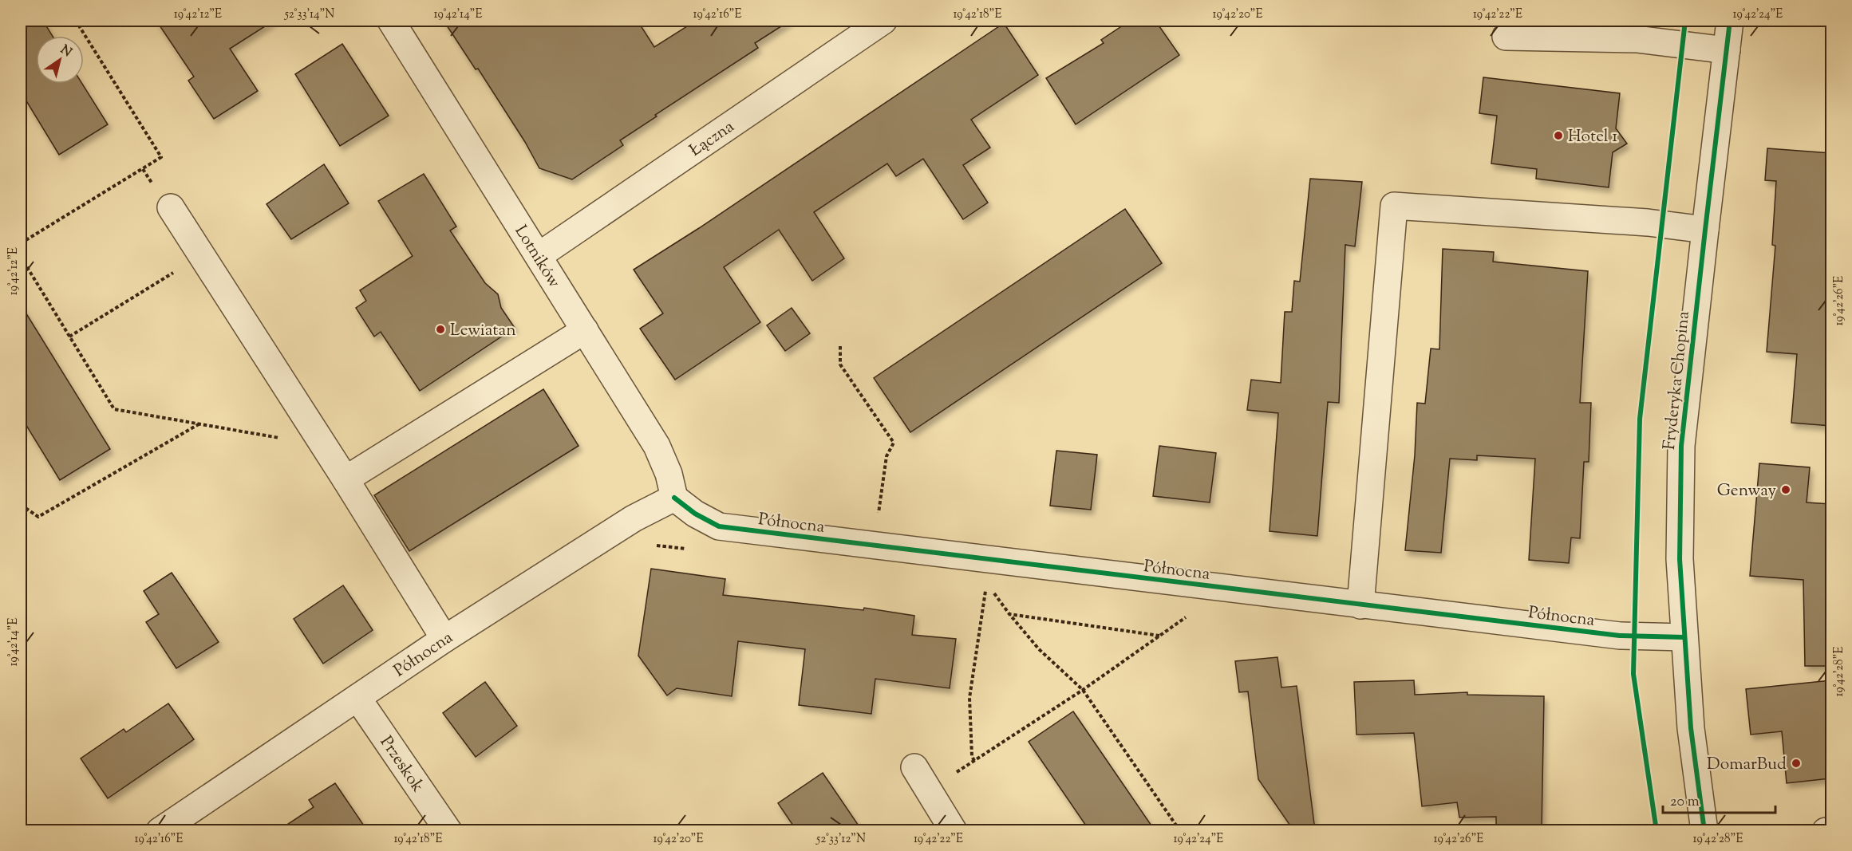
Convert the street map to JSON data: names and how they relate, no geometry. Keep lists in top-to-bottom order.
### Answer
{
  "streets": {
    "street": [
      "Łączna",
      "Lotników",
      "Fryderyka Chopina",
      "Północna",
      "Przeskok"
    ]
  },
  "crossings": [
    ["Łączna", "Lotników"],
    ["Lotników", "Północna"],
    ["Fryderyka Chopina", "Północna"],
    ["Północna", "Przeskok"]
  ],
  "places": [
    "Hotel 1",
    "Lewiatan",
    "Genway",
    "DomarBud"
  ],
  "scale_bar": "20 m",
  "north": "top right",
  "coordinates": [
    "19°42'12\"E",
    "52°33'14\"N",
    "19°42'14\"E",
    "19°42'16\"E",
    "19°42'18\"E",
    "19°42'20\"E",
    "19°42'22\"E",
    "19°42'24\"E",
    "19°42'26\"E",
    "19°42'28\"E",
    "52°33'12\"N"
  ]
}
